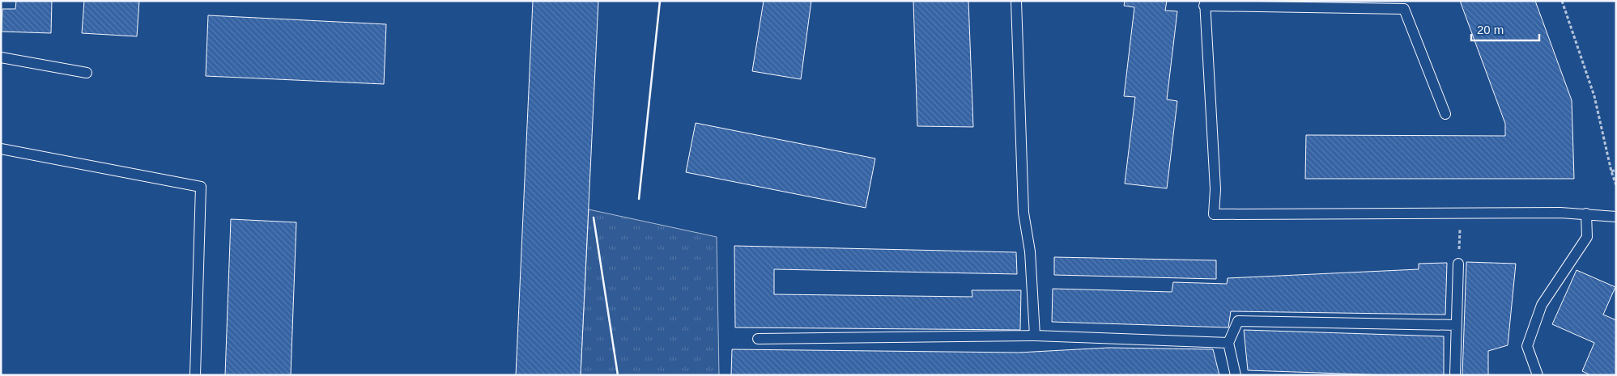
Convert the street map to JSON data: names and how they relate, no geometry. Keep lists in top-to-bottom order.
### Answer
{
  "scale_bar": "20 m"
}
